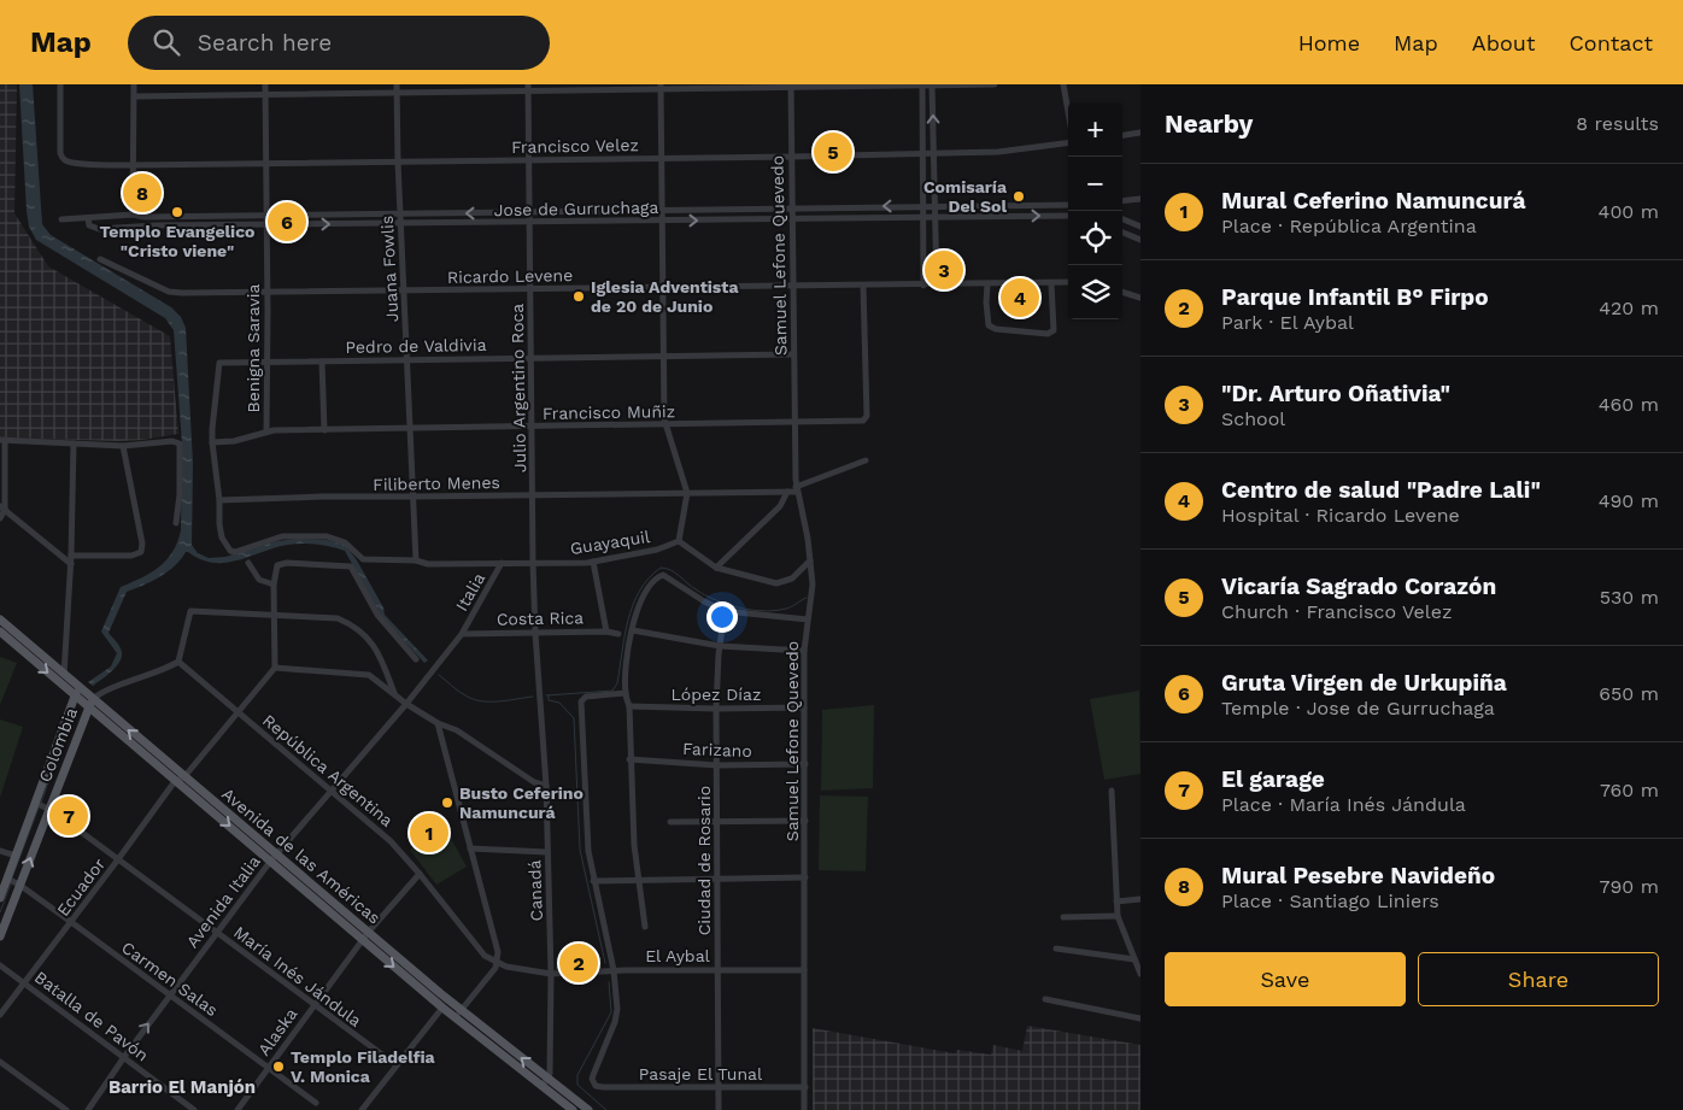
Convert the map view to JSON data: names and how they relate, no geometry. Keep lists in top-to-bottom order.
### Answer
{
  "streets": {
    "main road": ["Colombia", "Avenida de las Américas"],
    "street": [
      "Francisco Velez",
      "Jose de Gurruchaga",
      "Samuel Lefone Quevedo",
      "Juana Fowlis",
      "Ricardo Levene",
      "Pedro de Valdivia",
      "Benigna Saravia",
      "Julio Argentino Roca",
      "Francisco Muñiz",
      "Filiberto Menes",
      "Guayaquil",
      "Italia",
      "Costa Rica",
      "López Díaz",
      "Farizano",
      "República Argentina",
      "Ciudad de Rosario",
      "Ecuador",
      "Canadá",
      "Avenida Italia",
      "El Aybal",
      "María Inés Jándula",
      "Carmen Salas",
      "Batalla de Pavón",
      "Alaska",
      "Pasaje El Tunal"
    ]
  },
  "crossings": [
    ["Francisco Velez", "Samuel Lefone Quevedo"],
    ["Francisco Velez", "Juana Fowlis"],
    ["Francisco Velez", "Benigna Saravia"],
    ["Francisco Velez", "Julio Argentino Roca"],
    ["Jose de Gurruchaga", "Samuel Lefone Quevedo"],
    ["Jose de Gurruchaga", "Juana Fowlis"],
    ["Jose de Gurruchaga", "Benigna Saravia"],
    ["Jose de Gurruchaga", "Julio Argentino Roca"],
    ["Samuel Lefone Quevedo", "Ricardo Levene"],
    ["Samuel Lefone Quevedo", "Pedro de Valdivia"],
    ["Samuel Lefone Quevedo", "Francisco Muñiz"],
    ["Samuel Lefone Quevedo", "Filiberto Menes"],
    ["Samuel Lefone Quevedo", "López Díaz"],
    ["Samuel Lefone Quevedo", "Farizano"],
    ["Samuel Lefone Quevedo", "El Aybal"],
    ["Samuel Lefone Quevedo", "Pasaje El Tunal"],
    ["Juana Fowlis", "Ricardo Levene"],
    ["Juana Fowlis", "Pedro de Valdivia"],
    ["Juana Fowlis", "Francisco Muñiz"],
    ["Juana Fowlis", "Filiberto Menes"],
    ["Juana Fowlis", "Guayaquil"],
    ["Ricardo Levene", "Benigna Saravia"],
    ["Ricardo Levene", "Julio Argentino Roca"],
    ["Ricardo Levene", "Francisco Muñiz"],
    ["Pedro de Valdivia", "Benigna Saravia"],
    ["Pedro de Valdivia", "Julio Argentino Roca"],
    ["Pedro de Valdivia", "Francisco Muñiz"],
    ["Benigna Saravia", "Francisco Muñiz"],
    ["Julio Argentino Roca", "Francisco Muñiz"],
    ["Julio Argentino Roca", "Filiberto Menes"],
    ["Julio Argentino Roca", "Guayaquil"],
    ["Julio Argentino Roca", "Costa Rica"],
    ["Julio Argentino Roca", "Canadá"],
    ["Filiberto Menes", "Guayaquil"],
    ["Guayaquil", "Italia"],
    ["Italia", "Costa Rica"],
    ["Italia", "Avenida Italia"],
    ["Costa Rica", "Avenida Italia"],
    ["López Díaz", "Ciudad de Rosario"],
    ["Colombia", "Avenida de las Américas"],
    ["Colombia", "María Inés Jándula"],
    ["Colombia", "Carmen Salas"],
    ["Farizano", "Ciudad de Rosario"],
    ["República Argentina", "Ecuador"],
    ["República Argentina", "Avenida Italia"],
    ["República Argentina", "El Aybal"],
    ["República Argentina", "Alaska"],
    ["Avenida de las Américas", "Ecuador"],
    ["Avenida de las Américas", "Canadá"],
    ["Avenida de las Américas", "Avenida Italia"],
    ["Avenida de las Américas", "Alaska"],
    ["Ciudad de Rosario", "El Aybal"],
    ["Ciudad de Rosario", "Pasaje El Tunal"],
    ["Ecuador", "María Inés Jándula"],
    ["Ecuador", "Carmen Salas"],
    ["Ecuador", "Batalla de Pavón"],
    ["Canadá", "El Aybal"],
    ["Avenida Italia", "María Inés Jándula"],
    ["Avenida Italia", "Carmen Salas"],
    ["Avenida Italia", "Batalla de Pavón"],
    ["El Aybal", "Pasaje El Tunal"],
    ["María Inés Jándula", "Alaska"],
    ["Carmen Salas", "Alaska"]
  ],
  "districts": ["Barrio El Manjón"],
  "places": [
    "Comisaría Del Sol",
    "Templo Evangelico \"Cristo viene\"",
    "Iglesia Adventista de 20 de Junio",
    "Busto Ceferino Namuncurá",
    "Templo Filadelfia V. Monica"
  ],
  "page": {
    "header": "Map",
    "search": "Search here",
    "nav": [
      "Home",
      "Map",
      "About",
      "Contact"
    ],
    "heading": ["Nearby", "8 results"],
    "map_buttons": ["+", "−"],
    "pins": [
      "5",
      "8",
      "6",
      "3",
      "4",
      "7",
      "1",
      "2"
    ],
    "list": [
      {
        "mark": "1",
        "name": "Mural Ceferino Namuncurá",
        "note": "Place · República Argentina",
        "value": "400 m"
      },
      {
        "mark": "2",
        "name": "Parque Infantil B° Firpo",
        "note": "Park · El Aybal",
        "value": "420 m"
      },
      {
        "mark": "3",
        "name": "\"Dr. Arturo Oñativia\"",
        "note": "School",
        "value": "460 m"
      },
      {
        "mark": "4",
        "name": "Centro de salud \"Padre Lali\"",
        "note": "Hospital · Ricardo Levene",
        "value": "490 m"
      },
      {
        "mark": "5",
        "name": "Vicaría Sagrado Corazón",
        "note": "Church · Francisco Velez",
        "value": "530 m"
      },
      {
        "mark": "6",
        "name": "Gruta Virgen de Urkupiña",
        "note": "Temple · Jose de Gurruchaga",
        "value": "650 m"
      },
      {
        "mark": "7",
        "name": "El garage",
        "note": "Place · María Inés Jándula",
        "value": "760 m"
      },
      {
        "mark": "8",
        "name": "Mural Pesebre Navideño",
        "note": "Place · Santiago Liniers",
        "value": "790 m"
      }
    ],
    "buttons": ["Save", "Share"]
  }
}
